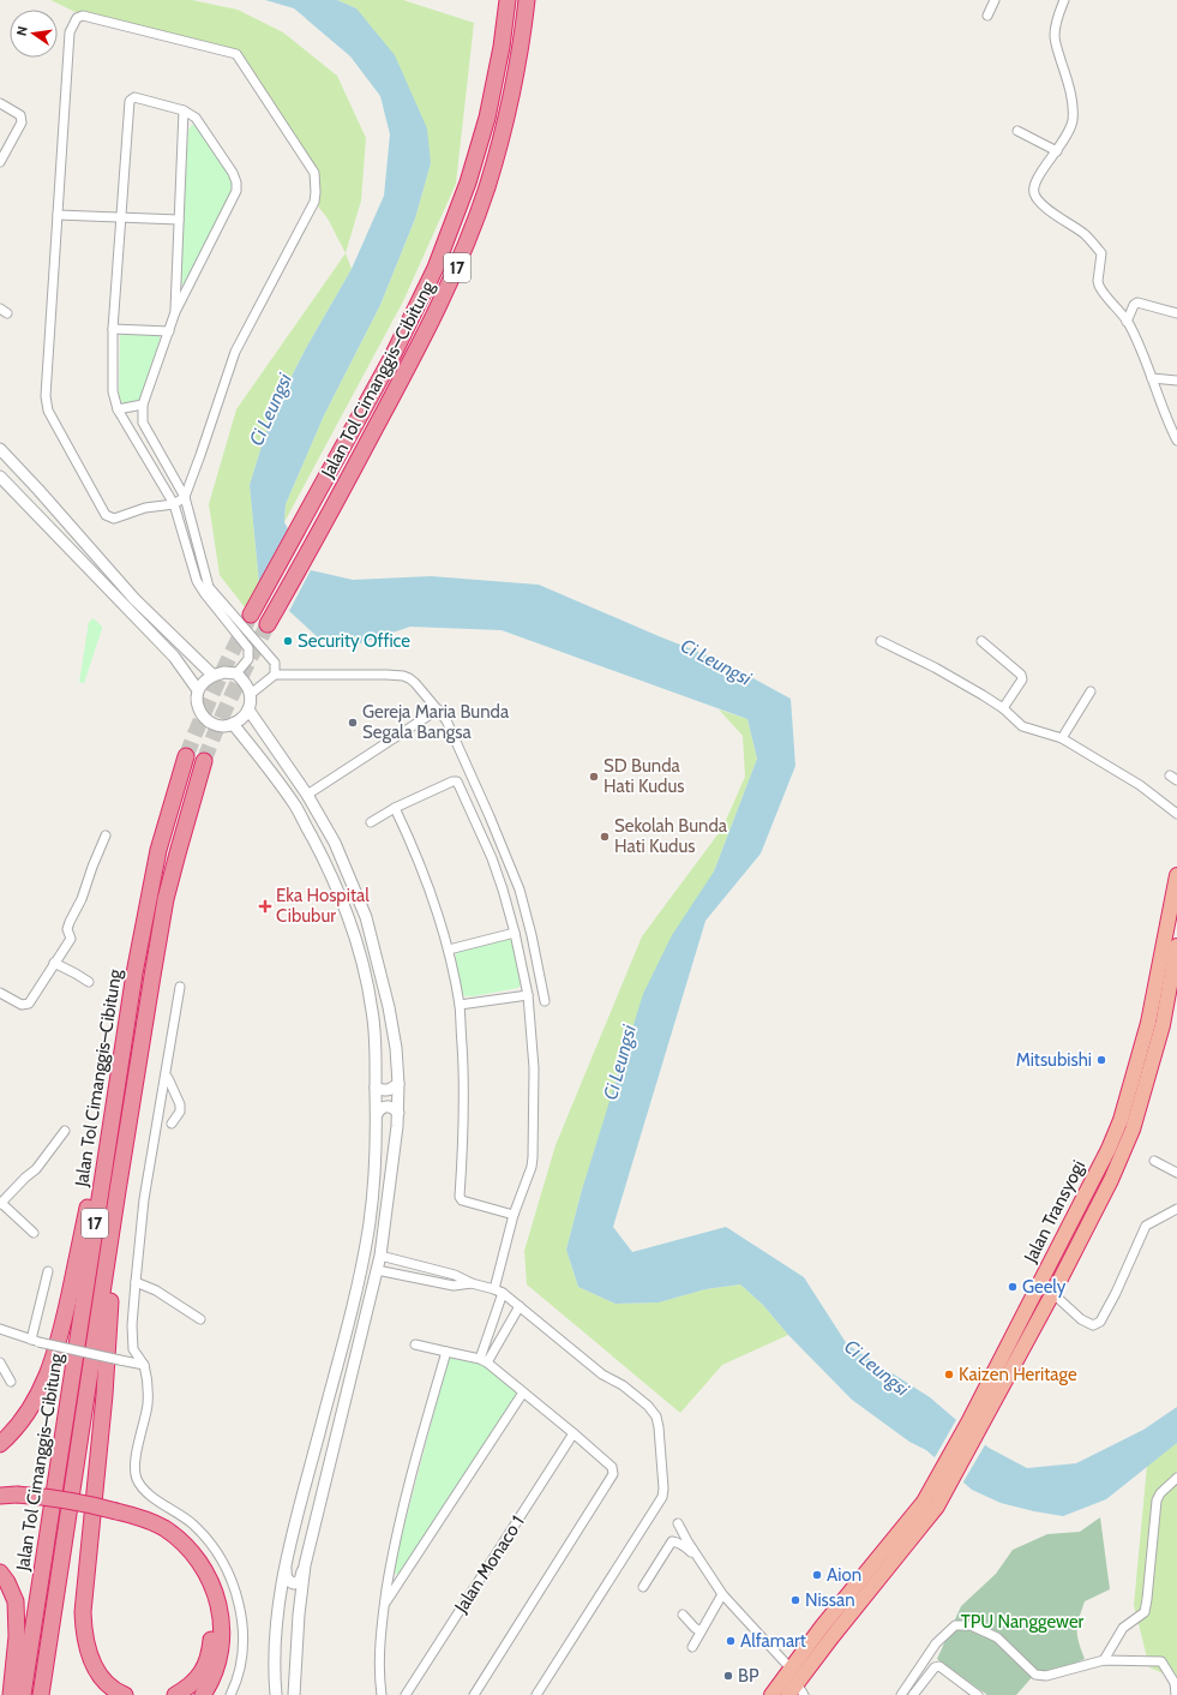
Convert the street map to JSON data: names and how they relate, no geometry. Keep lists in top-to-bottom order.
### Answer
{
  "streets": {
    "highway": ["17", "Jalan Tol Cimanggis–Cibitung", "Jalan Transyogi"],
    "street": ["Jalan Monaco 1"]
  },
  "water": ["Ci Leungsi"],
  "parks": ["TPU Nanggewer"],
  "places": {
    "other": [
      "Security Office",
      "Gereja Maria Bunda Segala Bangsa",
      "SD Bunda Hati Kudus",
      "Sekolah Bunda Hati Kudus",
      "Mitsubishi",
      "Geely",
      "Kaizen Heritage",
      "Aion",
      "Nissan",
      "Alfamart",
      "BP"
    ],
    "health": ["Eka Hospital Cibubur"]
  },
  "north": "left"
}
